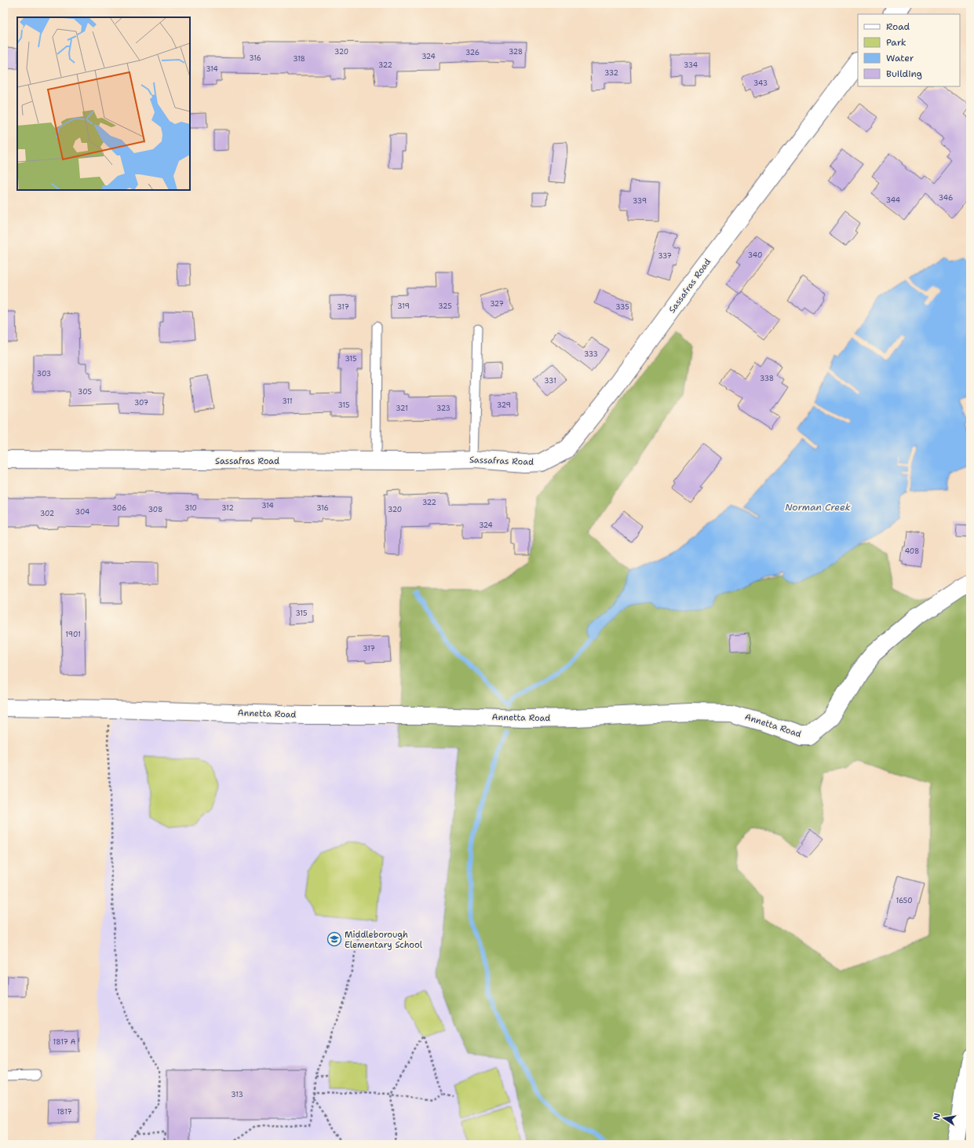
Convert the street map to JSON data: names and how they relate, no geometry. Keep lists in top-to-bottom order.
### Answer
{
  "streets": {
    "street": ["Sassafras Road", "Annetta Road"]
  },
  "water": ["Norman Creek"],
  "places": {
    "school or university": ["Middleborough Elementary School"]
  },
  "house_numbers": [
    "320",
    "328",
    "326",
    "324",
    "316",
    "318",
    "322",
    "334",
    "314",
    "332",
    "343",
    "346",
    "344",
    "339",
    "340",
    "337",
    "327",
    "319",
    "325",
    "317",
    "335",
    "333",
    "315",
    "303",
    "338",
    "331",
    "305",
    "311",
    "307",
    "315",
    "329",
    "321",
    "323",
    "322",
    "314",
    "306",
    "310",
    "312",
    "316",
    "308",
    "320",
    "304",
    "302",
    "324",
    "408",
    "315",
    "1901",
    "317",
    "1650",
    "1817 A",
    "313",
    "1817"
  ],
  "legend": [
    "Road",
    "Park",
    "Water",
    "Building"
  ],
  "north": "left"
}
